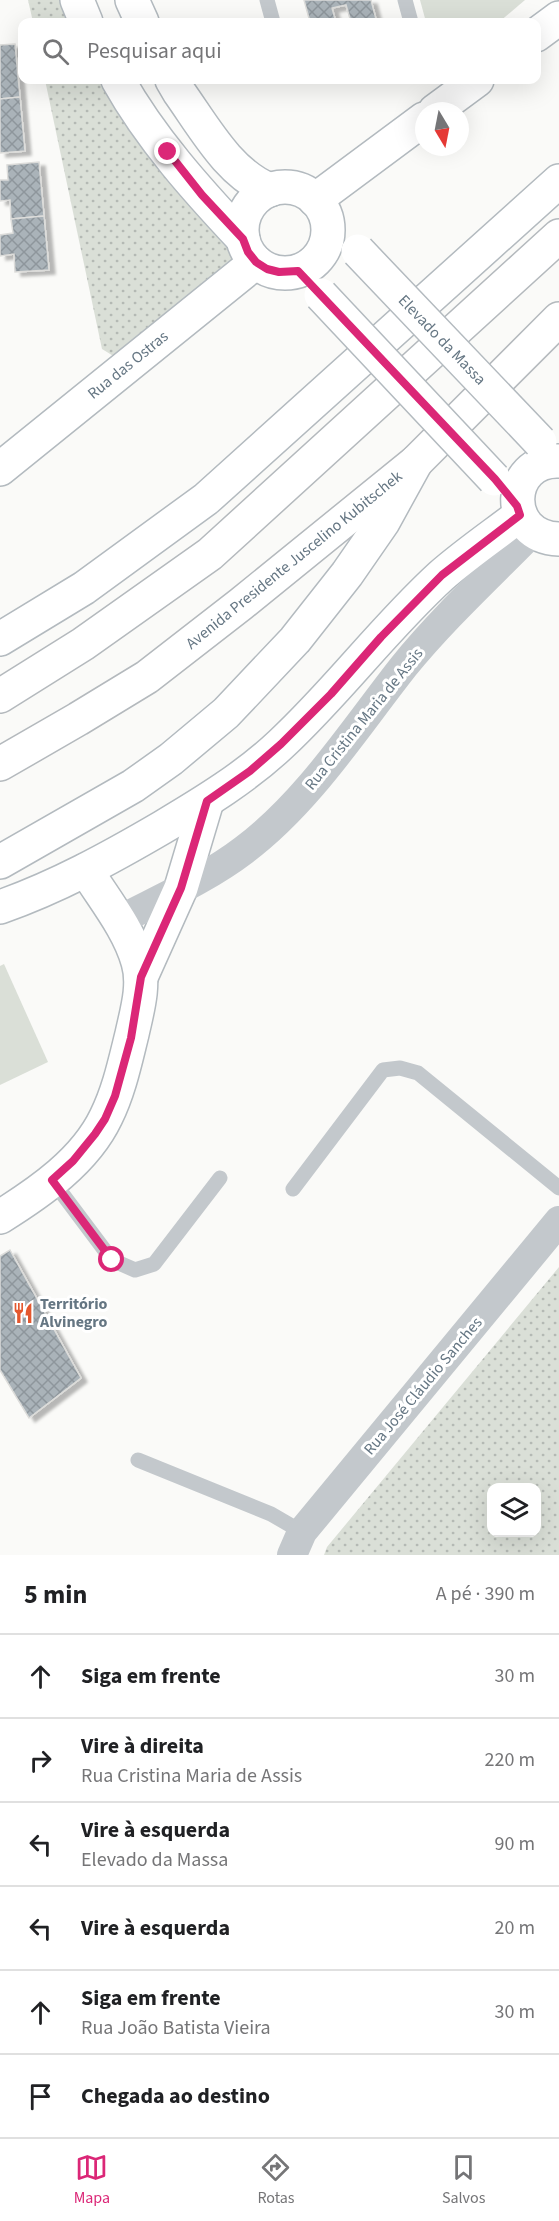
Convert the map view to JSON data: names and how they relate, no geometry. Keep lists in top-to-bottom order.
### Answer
{
  "streets": {
    "main road": [
      "Elevado da Massa",
      "Rua das Ostras",
      "Avenida Presidente Juscelino Kubitschek",
      "Rua Cristina Maria de Assis"
    ],
    "street": ["Rua José Cláudio Sanches"]
  },
  "crossings": [
    ["Elevado da Massa", "Rua das Ostras"],
    ["Elevado da Massa", "Rua Cristina Maria de Assis"]
  ],
  "places": {
    "restaurant": ["Território Alvinegro"]
  },
  "north": "bottom",
  "page": {
    "search": "Pesquisar aqui",
    "heading": ["5 min", "A pé · 390 m"],
    "list": [
      ["Siga em frente", "30 m"],
      ["Vire à direita", "Rua Cristina Maria de Assis", "220 m"],
      ["Vire à esquerda", "Elevado da Massa", "90 m"],
      ["Vire à esquerda", "20 m"],
      ["Siga em frente", "Rua João Batista Vieira", "30 m"],
      "Chegada ao destino"
    ],
    "nav": ["Mapa", "Rotas", "Salvos"]
  }
}
